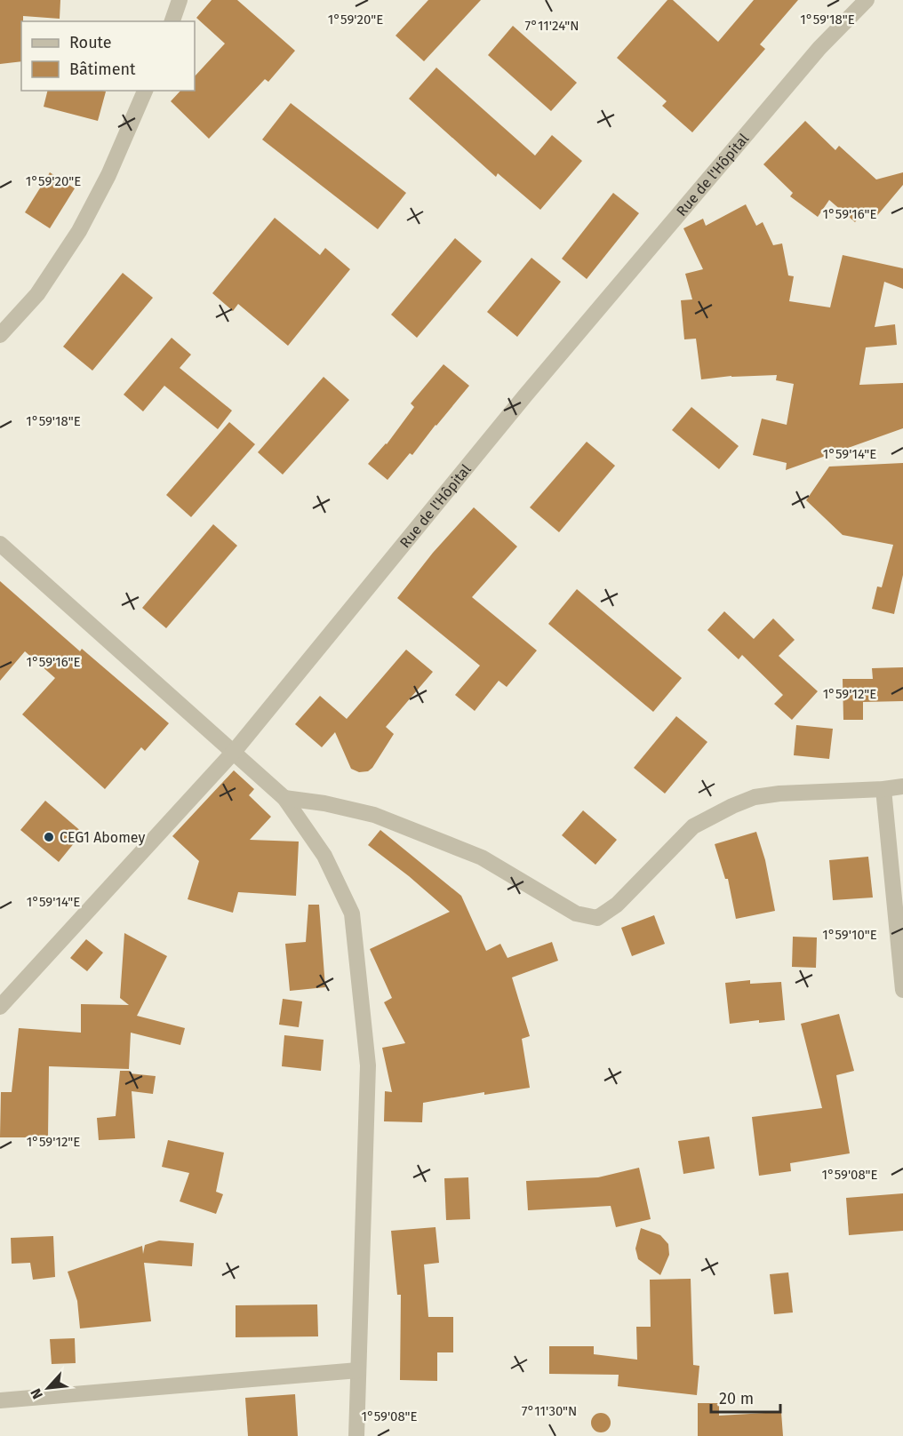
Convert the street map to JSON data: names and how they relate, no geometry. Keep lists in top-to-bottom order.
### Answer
{
  "streets": {
    "street": ["Rue de l'Hôpital"]
  },
  "places": ["CEG1 Abomey"],
  "legend": ["Route", "Bâtiment"],
  "scale_bar": "20 m",
  "north": "bottom left",
  "coordinates": [
    "1°59'20\"E",
    "1°59'18\"E",
    "7°11'24\"N",
    "1°59'16\"E",
    "1°59'14\"E",
    "1°59'12\"E",
    "1°59'10\"E",
    "1°59'08\"E",
    "7°11'30\"N"
  ]
}
